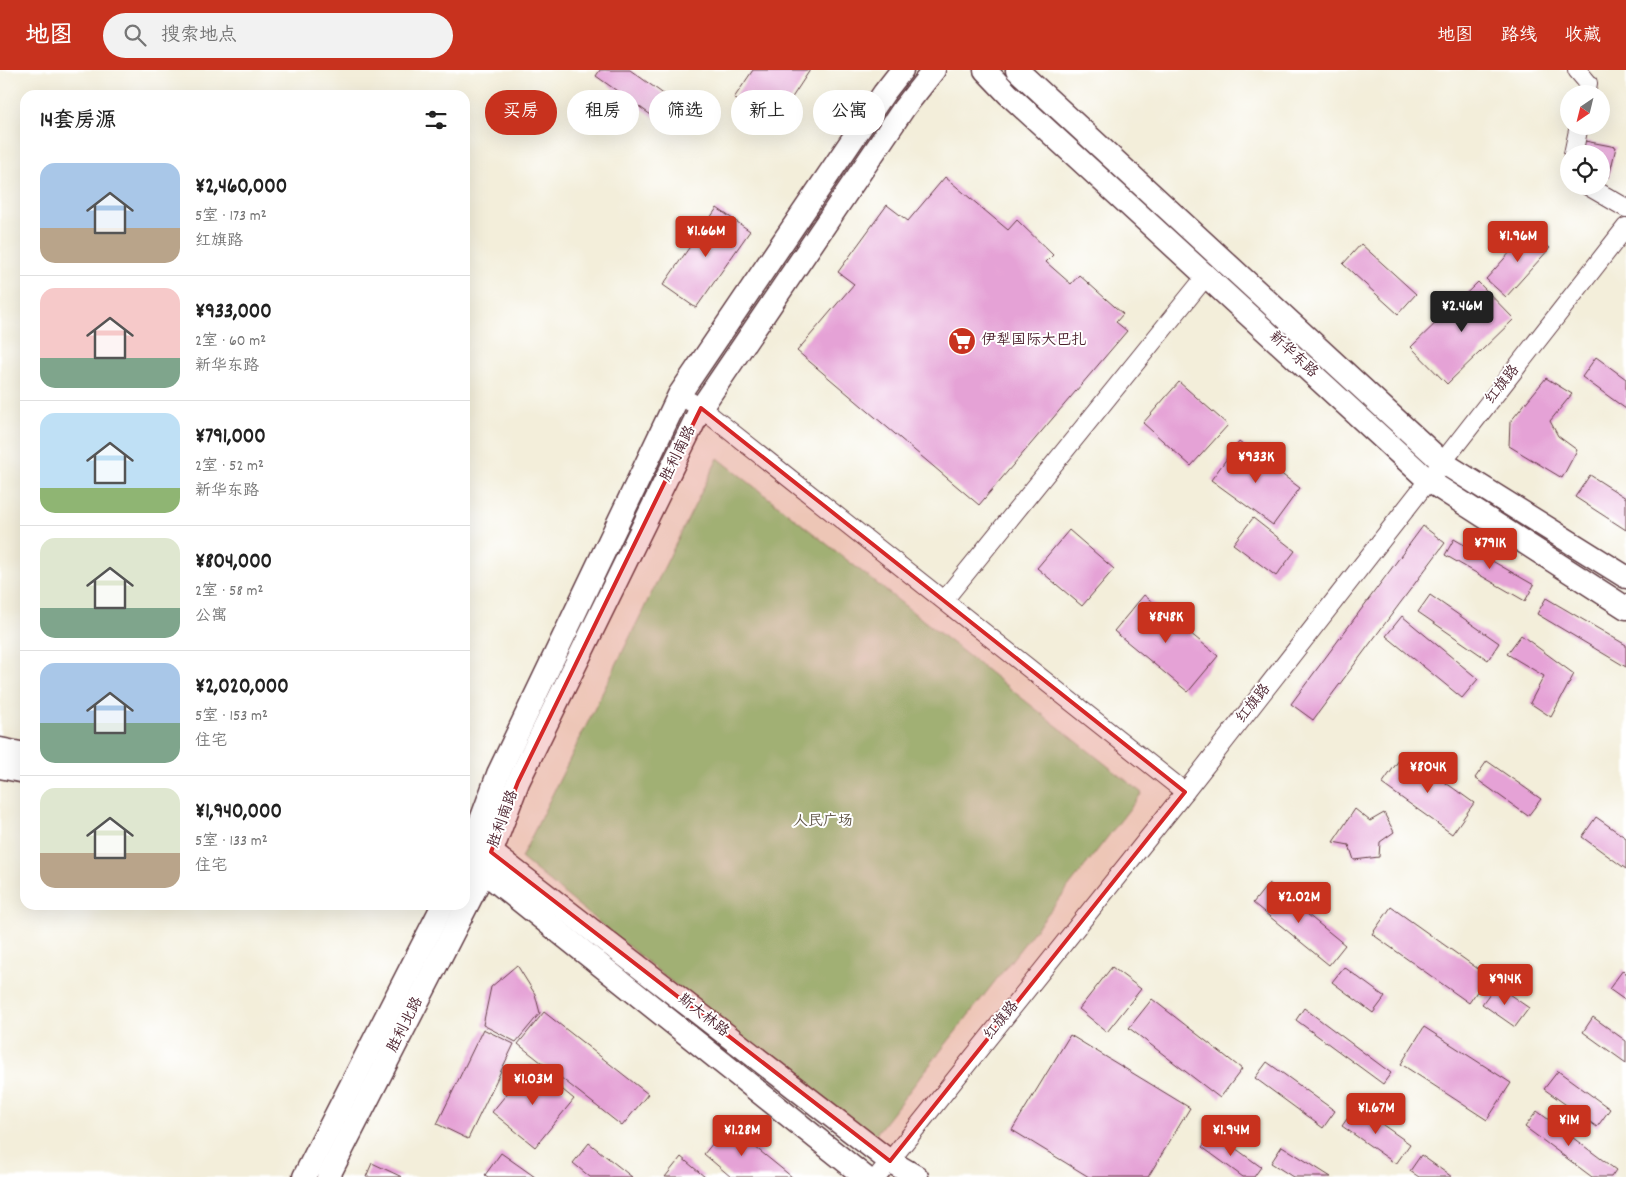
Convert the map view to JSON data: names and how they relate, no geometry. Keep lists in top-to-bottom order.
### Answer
{
  "streets": {
    "main road": [
      "新华东路",
      "胜利南路",
      "斯大林路",
      "胜利北路"
    ],
    "street": ["红旗路"]
  },
  "crossings": [
    ["新华东路", "红旗路"],
    ["红旗路", "斯大林路"],
    ["胜利南路", "斯大林路"]
  ],
  "parks": ["人民广场"],
  "places": {
    "supermarket": ["伊犁国际大巴扎"]
  },
  "north": "bottom left",
  "page": {
    "header": "地图",
    "search": "搜索地点",
    "nav": ["地图", "路线", "收藏"],
    "chip": [
      "买房",
      "租房",
      "筛选",
      "新上",
      "公寓"
    ],
    "heading": "14套房源",
    "list": [
      {
        "name": "¥2,460,000",
        "note": "5室 · 173 m² · 红旗路"
      },
      {
        "name": "¥933,000",
        "note": "2室 · 60 m² · 新华东路"
      },
      {
        "name": "¥791,000",
        "note": "2室 · 52 m² · 新华东路"
      },
      {
        "name": "¥804,000",
        "note": "2室 · 58 m² · 公寓"
      },
      {
        "name": "¥2,020,000",
        "note": "5室 · 153 m² · 住宅"
      },
      {
        "name": "¥1,940,000",
        "note": "5室 · 133 m² · 住宅"
      }
    ],
    "price": [
      "¥1.66M",
      "¥1.96M",
      "¥2.46M",
      "¥933K",
      "¥791K",
      "¥848K",
      "¥804K",
      "¥2.02M",
      "¥914K",
      "¥1.03M",
      "¥1.67M",
      "¥1M",
      "¥1.28M",
      "¥1.94M"
    ]
  }
}
